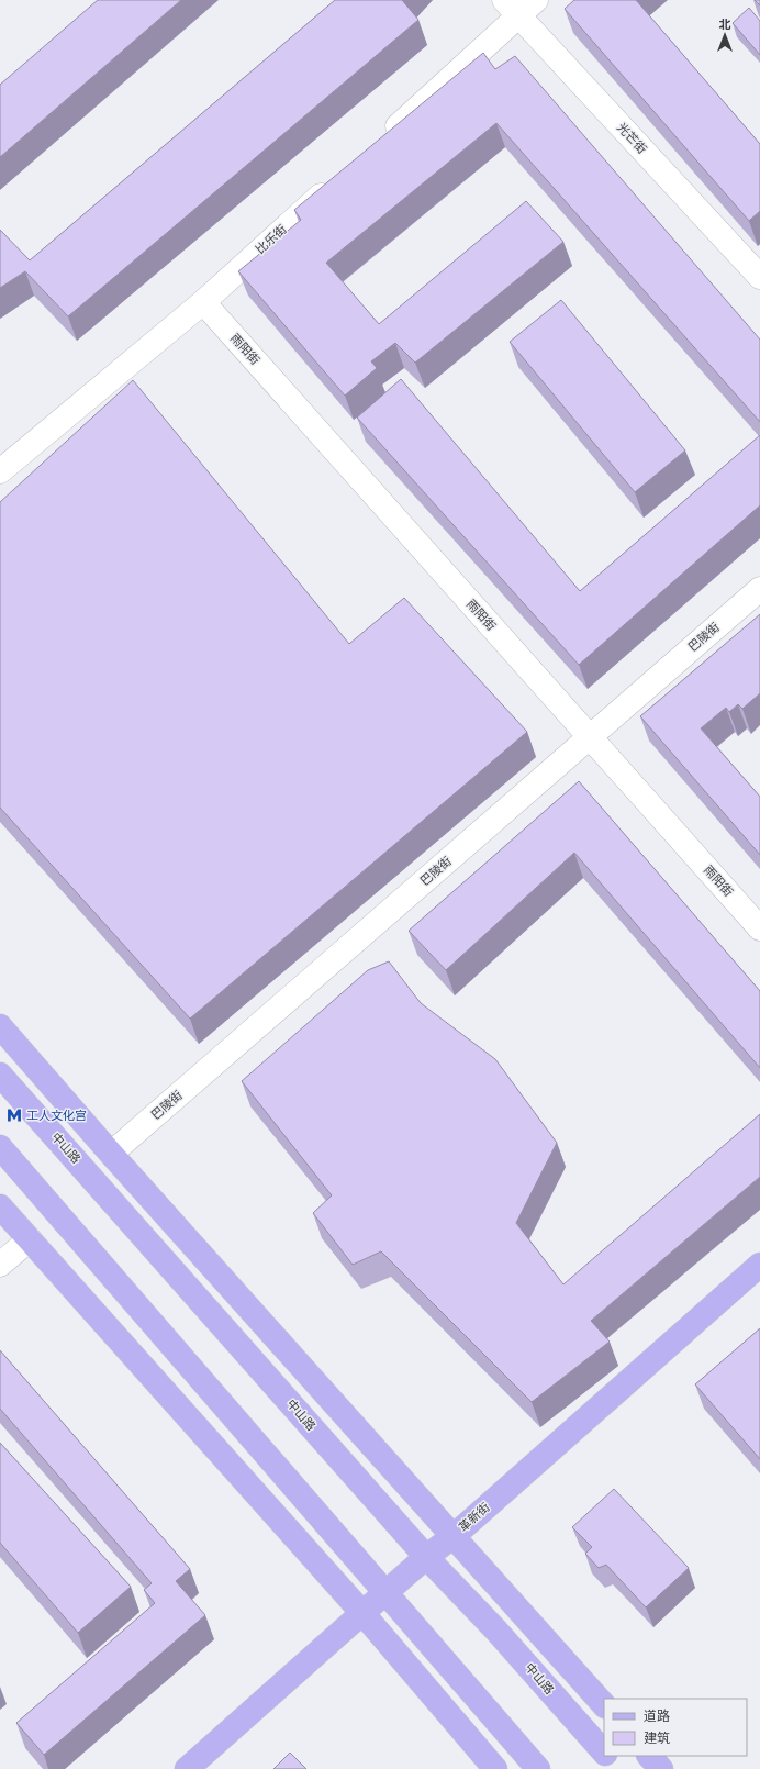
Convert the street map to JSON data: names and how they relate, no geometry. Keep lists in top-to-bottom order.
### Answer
{
  "streets": {
    "main road": ["中山路", "革新街"],
    "street": [
      "光芒街",
      "比乐街",
      "雨阳街",
      "巴陵街"
    ]
  },
  "crossings": [
    ["比乐街", "雨阳街"],
    ["雨阳街", "巴陵街"],
    ["中山路", "革新街"]
  ],
  "places": {
    "metro station": ["工人文化宫"]
  },
  "legend": ["道路", "建筑"],
  "north": "top"
}
